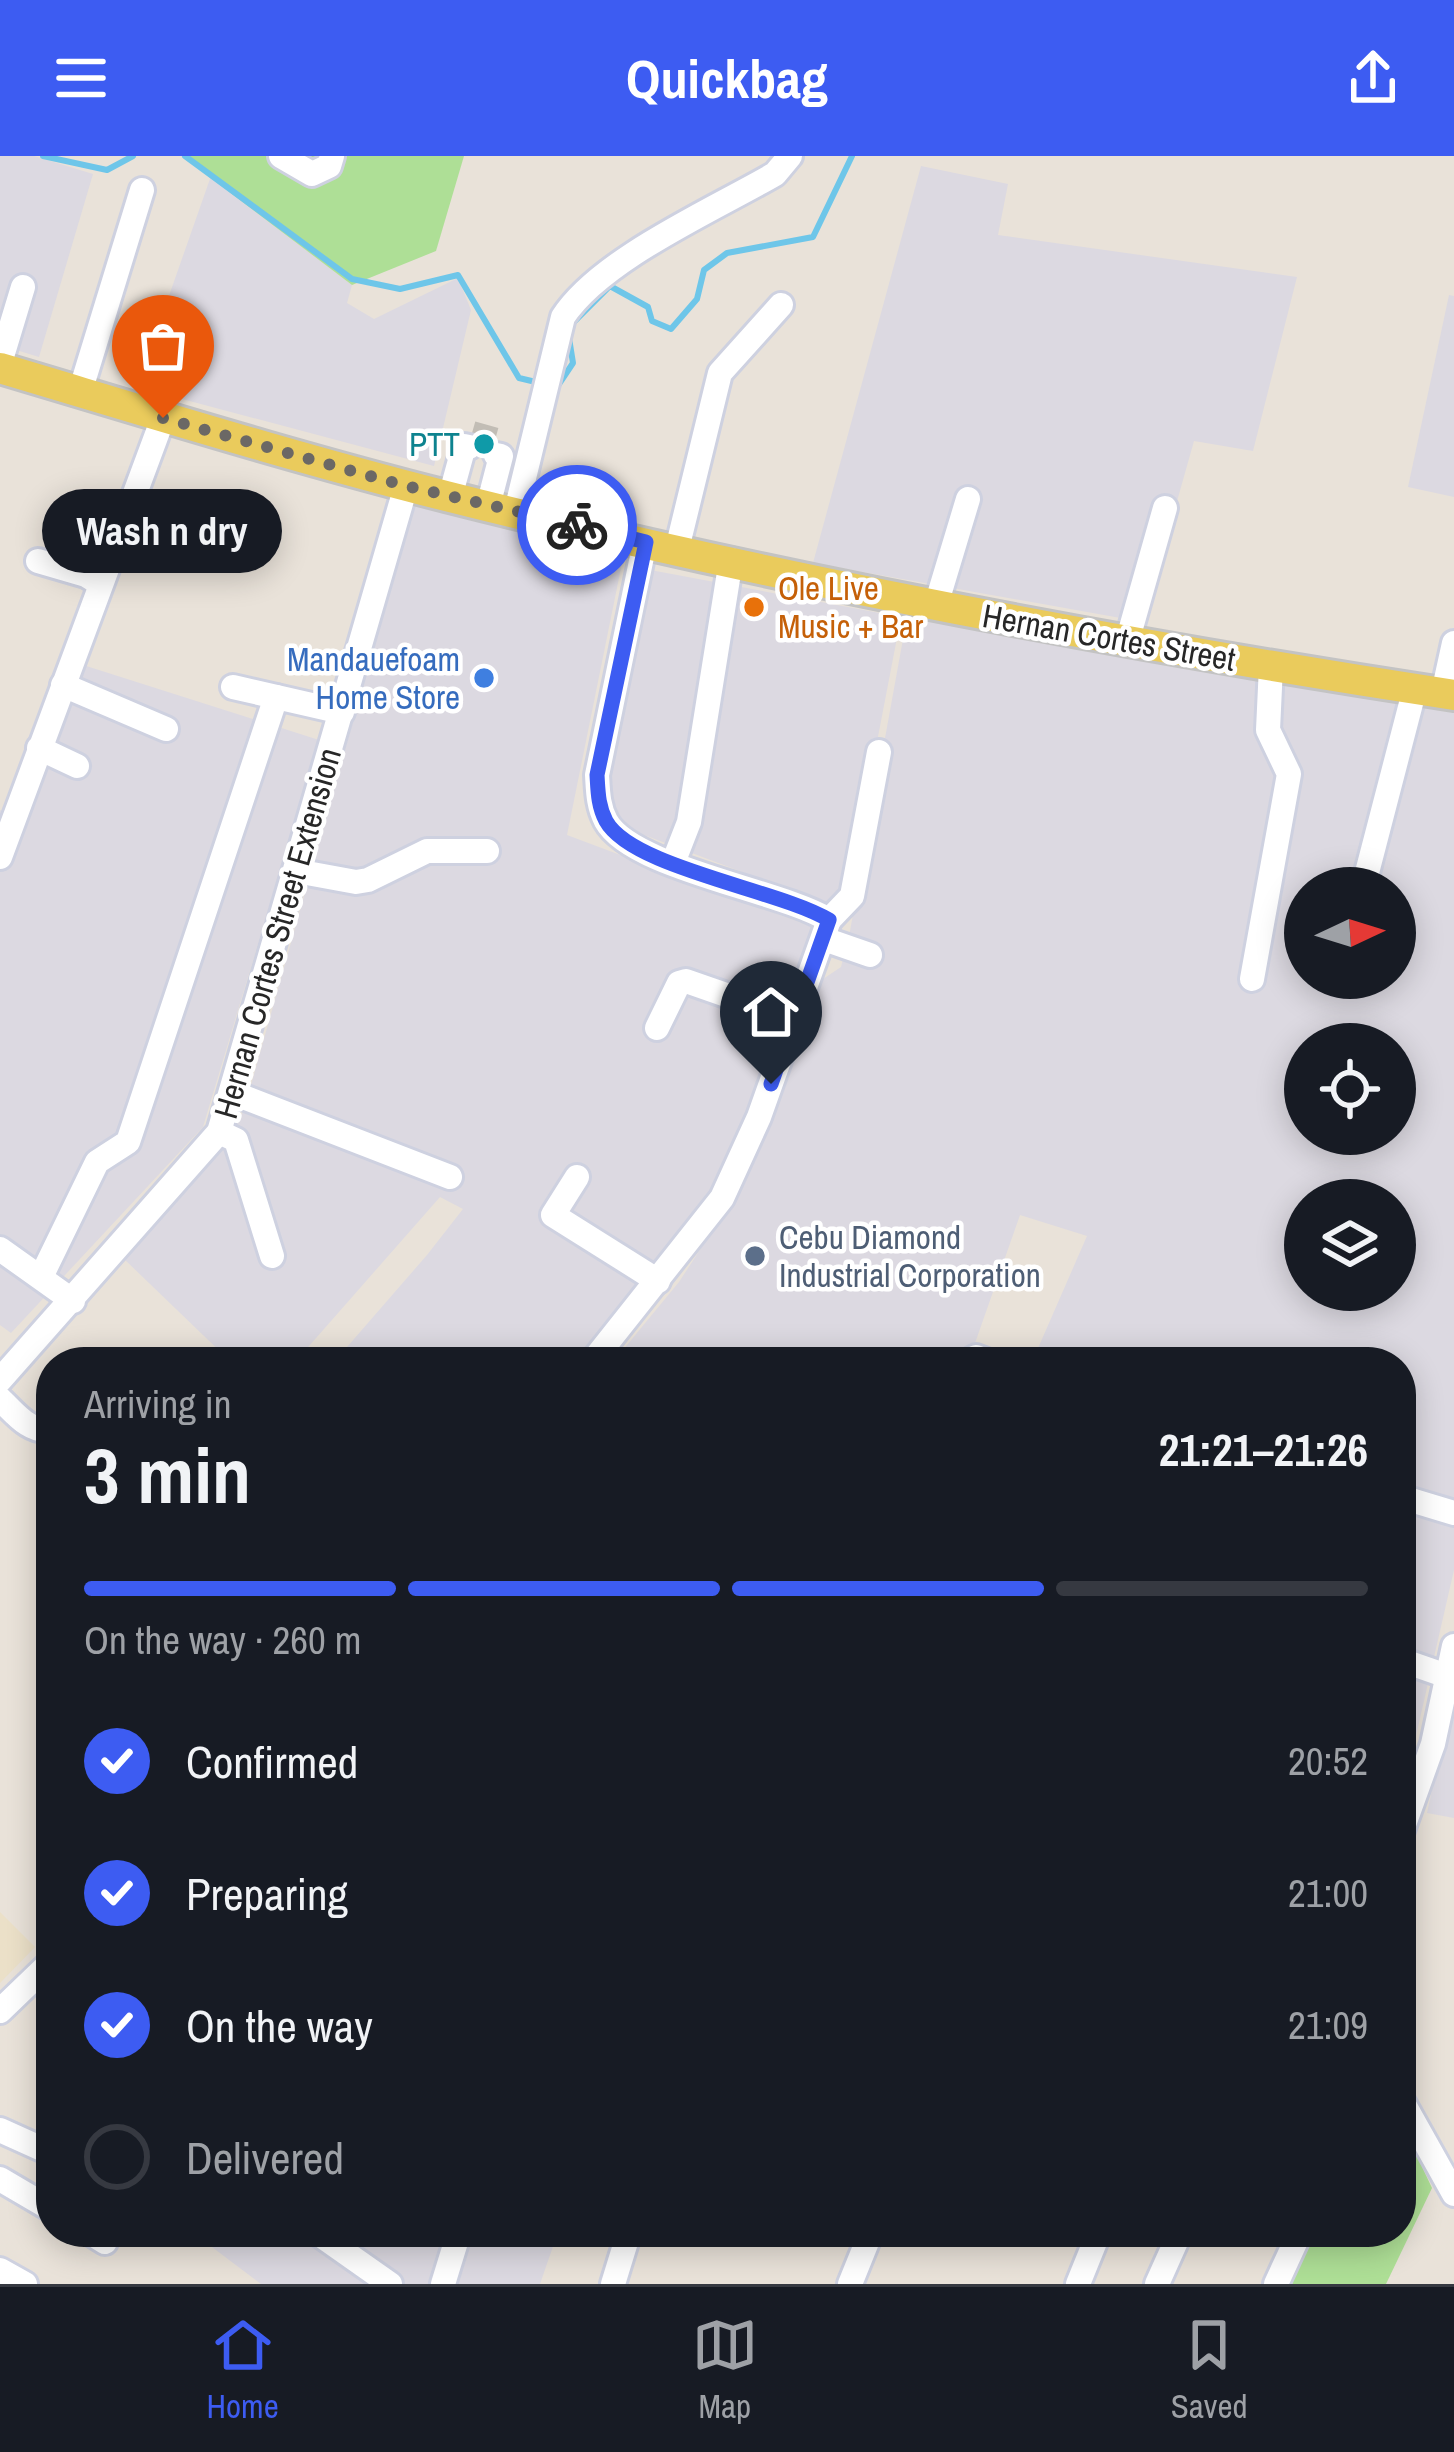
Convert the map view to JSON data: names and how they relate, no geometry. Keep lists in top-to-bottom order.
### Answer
{
  "streets": {
    "main road": ["Hernan Cortes Street"],
    "street": ["Hernan Cortes Street Extension"]
  },
  "crossings": [
    ["Hernan Cortes Street", "Hernan Cortes Street Extension"]
  ],
  "places": [
    "Wash n dry",
    "PTT",
    "Ole Live Music + Bar",
    "Mandauefoam Home Store",
    "Cebu Diamond Industrial Corporation"
  ],
  "north": "right",
  "page": {
    "header": "Quickbag",
    "bubble": "Wash n dry",
    "heading": ["3 min", "Arriving in", "21:21–21:26"],
    "bar": "On the way · 260 m",
    "list": [
      ["Confirmed", "20:52"],
      ["Preparing", "21:00"],
      ["On the way", "21:09"],
      "Delivered"
    ],
    "tabs": ["Home", "Map", "Saved"]
  }
}
